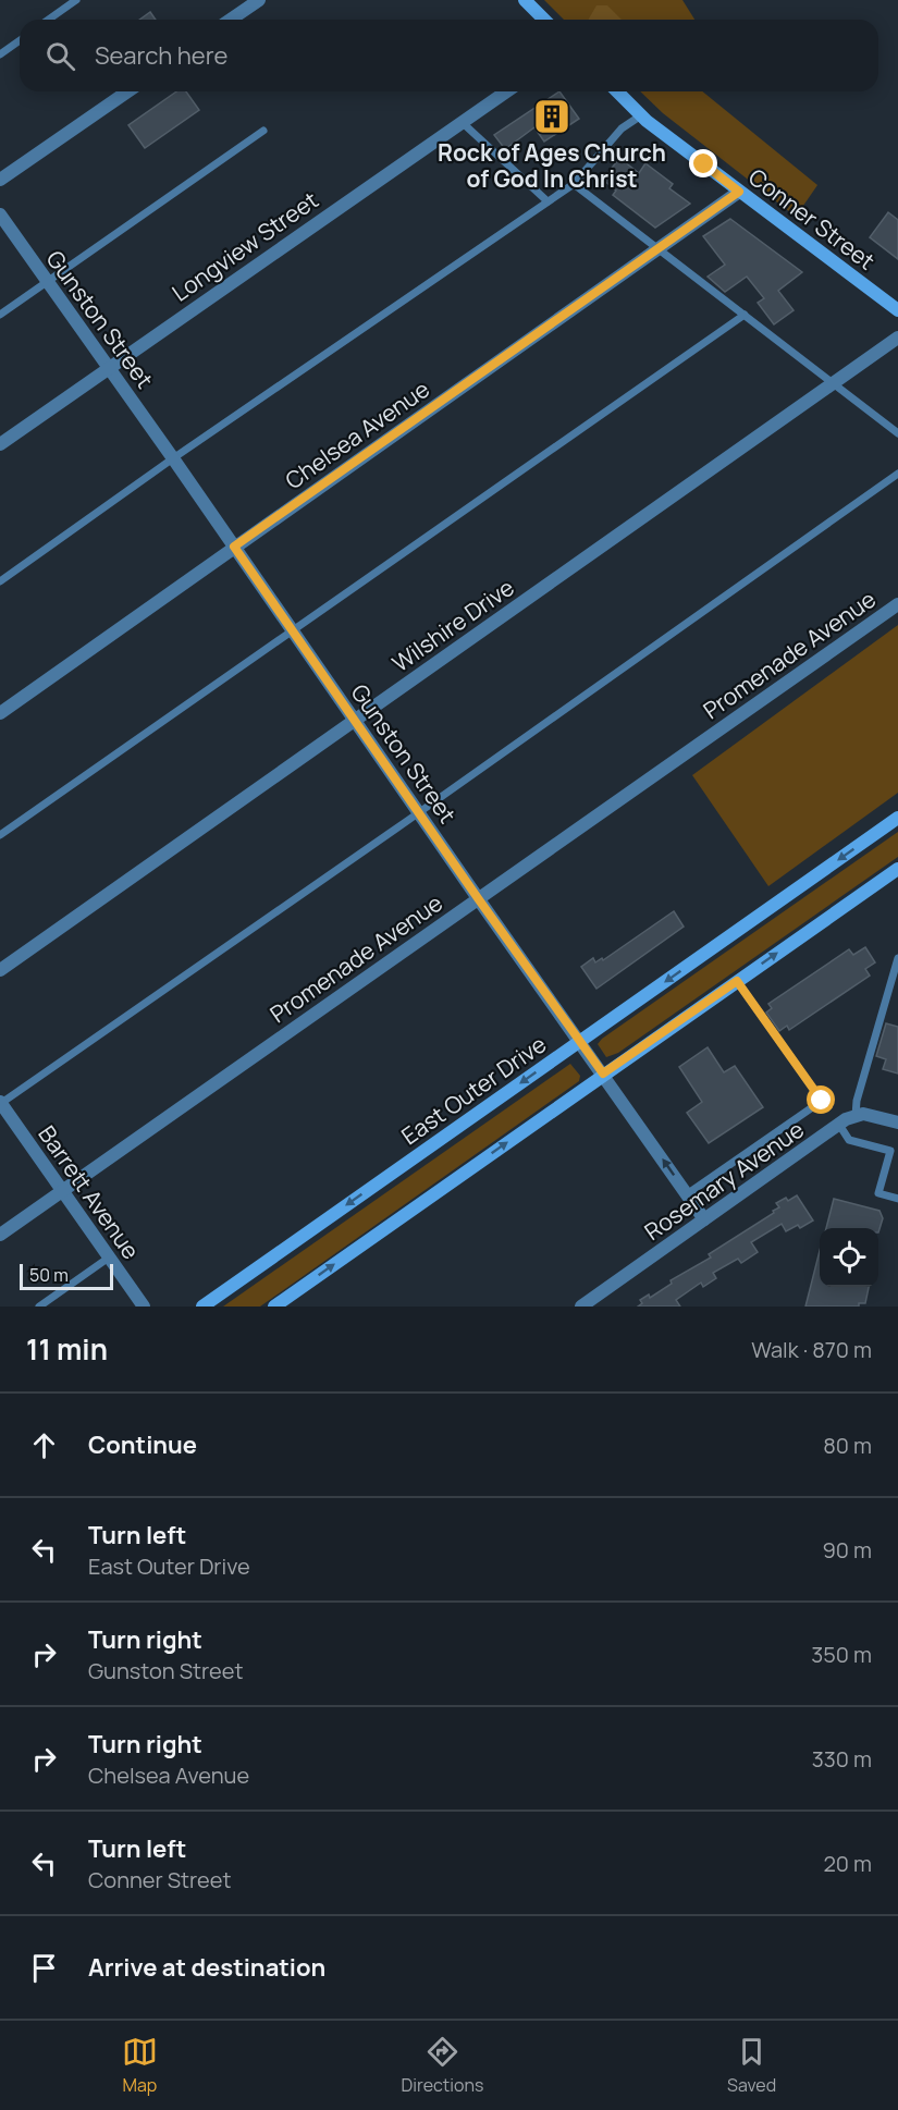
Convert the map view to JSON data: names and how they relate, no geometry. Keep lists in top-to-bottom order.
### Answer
{
  "streets": {
    "street": [
      "Conner Street",
      "Longview Street",
      "Gunston Street",
      "Chelsea Avenue",
      "Wilshire Drive",
      "Promenade Avenue",
      "East Outer Drive",
      "Rosemary Avenue",
      "Barrett Avenue"
    ]
  },
  "crossings": [
    ["Conner Street", "Chelsea Avenue"],
    ["Longview Street", "Gunston Street"],
    ["Gunston Street", "Chelsea Avenue"],
    ["Gunston Street", "Wilshire Drive"],
    ["Gunston Street", "Promenade Avenue"],
    ["Gunston Street", "East Outer Drive"],
    ["Gunston Street", "Rosemary Avenue"],
    ["Promenade Avenue", "Barrett Avenue"]
  ],
  "places": {
    "building": ["Rock of Ages Church of God In Christ"]
  },
  "scale_bar": "50 m",
  "page": {
    "search": "Search here",
    "scale": "50 m",
    "heading": ["11 min", "Walk · 870 m"],
    "list": [
      ["Continue", "80 m"],
      ["Turn left", "East Outer Drive", "90 m"],
      ["Turn right", "Gunston Street", "350 m"],
      ["Turn right", "Chelsea Avenue", "330 m"],
      ["Turn left", "Conner Street", "20 m"],
      "Arrive at destination"
    ],
    "nav": ["Map", "Directions", "Saved"]
  }
}
